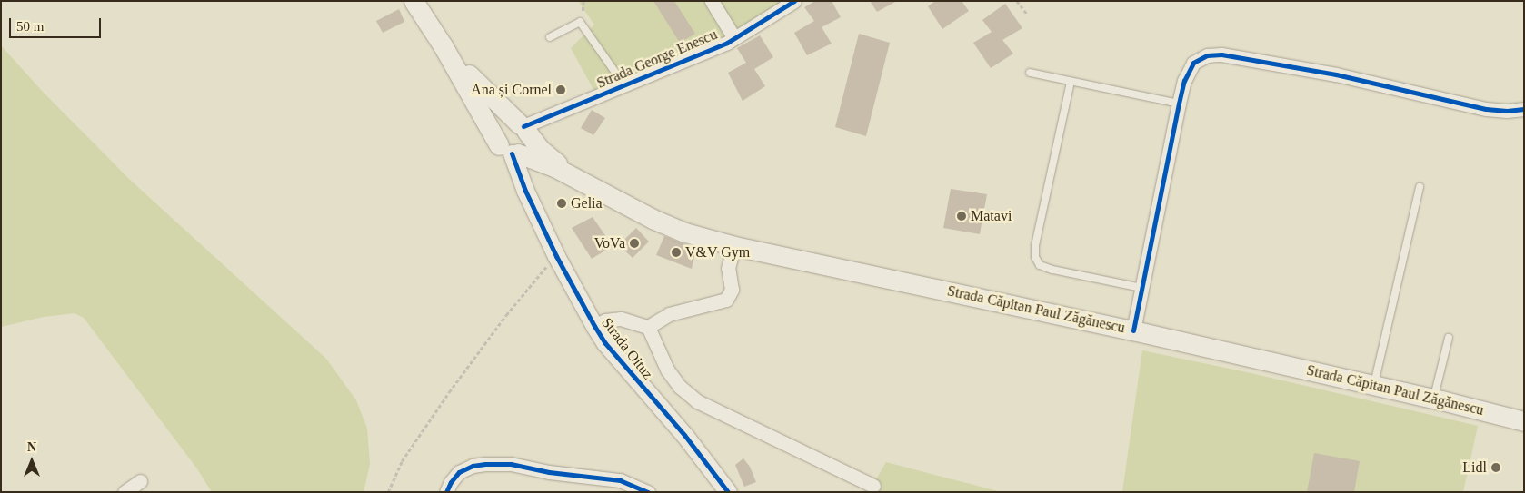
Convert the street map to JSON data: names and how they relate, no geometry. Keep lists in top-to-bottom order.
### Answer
{
  "streets": {
    "main road": ["Strada Căpitan Paul Zăgănescu"],
    "street": ["Strada George Enescu", "Strada Oituz"]
  },
  "crossings": [
    ["Strada George Enescu", "Strada Căpitan Paul Zăgănescu"],
    ["Strada Căpitan Paul Zăgănescu", "Strada Oituz"]
  ],
  "places": [
    "Ana și Cornel",
    "Gelia",
    "Matavi",
    "VoVa",
    "V&V Gym",
    "Lidl"
  ],
  "scale_bar": "50 m",
  "north": "top"
}
